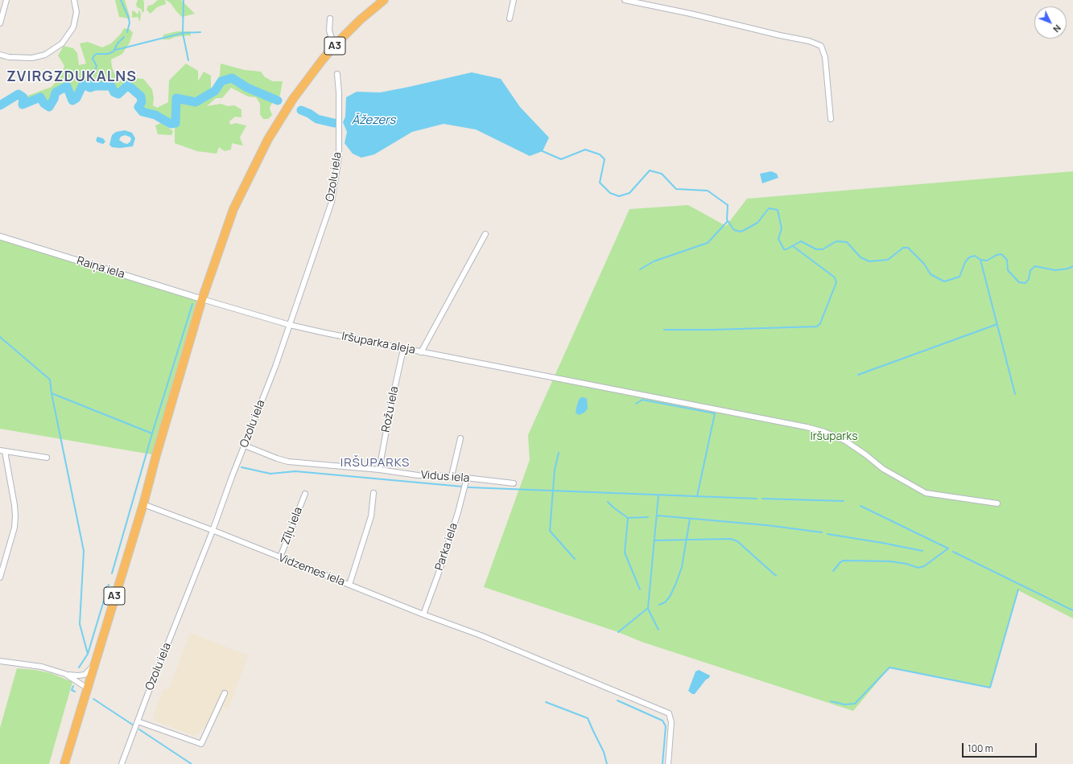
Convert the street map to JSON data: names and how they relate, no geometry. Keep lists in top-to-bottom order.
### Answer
{
  "streets": {
    "highway": ["A3"],
    "street": [
      "Ozolu iela",
      "Raiņa iela",
      "Iršuparka aleja",
      "Rožu iela",
      "Vidus iela",
      "Zīļu iela",
      "Parka iela",
      "Vidzemes iela"
    ]
  },
  "crossings": [
    ["A3", "Raiņa iela"],
    ["A3", "Iršuparka aleja"],
    ["A3", "Vidzemes iela"],
    ["Ozolu iela", "Iršuparka aleja"],
    ["Ozolu iela", "Vidus iela"],
    ["Ozolu iela", "Vidzemes iela"],
    ["Raiņa iela", "Iršuparka aleja"],
    ["Iršuparka aleja", "Rožu iela"],
    ["Rožu iela", "Vidus iela"],
    ["Vidus iela", "Parka iela"],
    ["Zīļu iela", "Vidzemes iela"],
    ["Parka iela", "Vidzemes iela"]
  ],
  "districts": ["ZVIRGZDUKALNS", "IRŠUPARKS"],
  "water": ["Āžezers"],
  "parks": ["Iršuparks"],
  "scale_bar": "100 m",
  "north": "bottom right"
}
